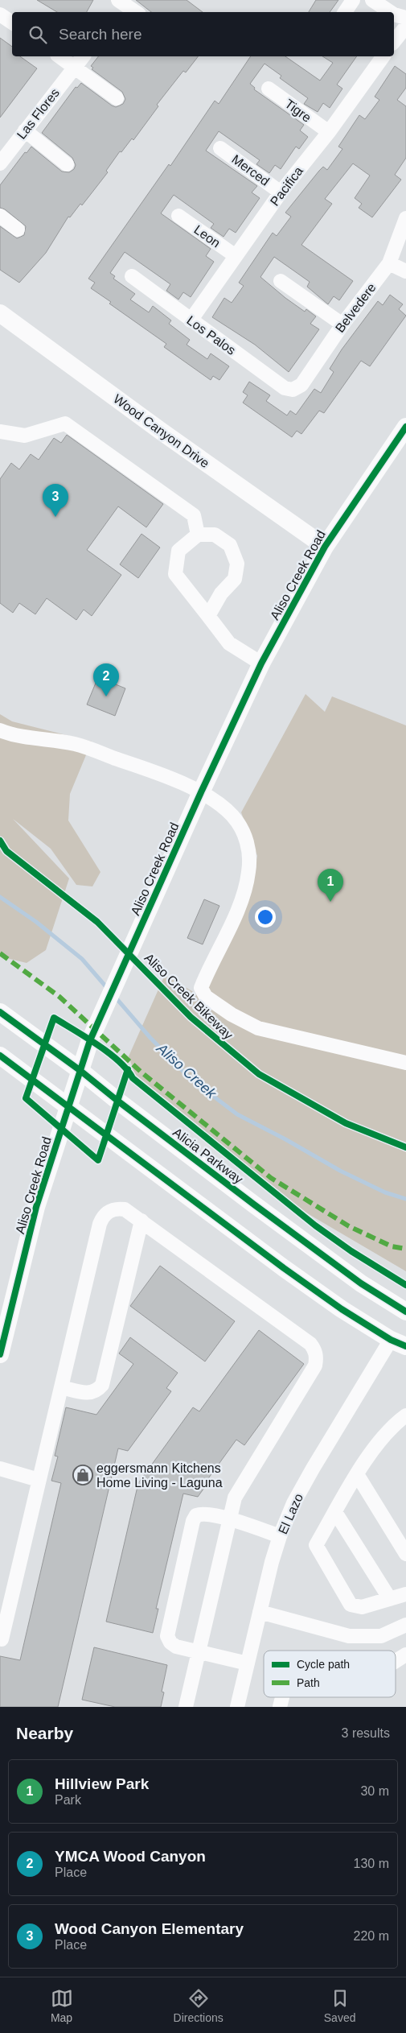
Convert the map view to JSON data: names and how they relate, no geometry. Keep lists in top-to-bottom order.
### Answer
{
  "streets": {
    "main road": ["Wood Canyon Drive", "Aliso Creek Road", "Alicia Parkway"],
    "street": [
      "Tigre",
      "Las Flores",
      "Merced",
      "Pacifica",
      "Leon",
      "Belvedere",
      "Los Palos",
      "El Lazo"
    ],
    "cycle path": ["Aliso Creek Bikeway"]
  },
  "crossings": [
    ["Tigre", "Pacifica"],
    ["Merced", "Pacifica"],
    ["Pacifica", "Leon"],
    ["Pacifica", "Los Palos"],
    ["Belvedere", "Los Palos"],
    ["Wood Canyon Drive", "Aliso Creek Road"],
    ["Aliso Creek Road", "Alicia Parkway"]
  ],
  "water": ["Aliso Creek"],
  "places": {
    "shop": ["eggersmann Kitchens Home Living - Laguna"]
  },
  "legend": ["Cycle path", "Path"],
  "page": {
    "search": "Search here",
    "pins": ["3", "2", "1"],
    "heading": ["Nearby", "3 results"],
    "list": [
      {
        "mark": "1",
        "name": "Hillview Park",
        "note": "Park",
        "value": "30 m"
      },
      {
        "mark": "2",
        "name": "YMCA Wood Canyon",
        "note": "Place",
        "value": "130 m"
      },
      {
        "mark": "3",
        "name": "Wood Canyon Elementary",
        "note": "Place",
        "value": "220 m"
      }
    ],
    "nav": ["Map", "Directions", "Saved"]
  }
}
